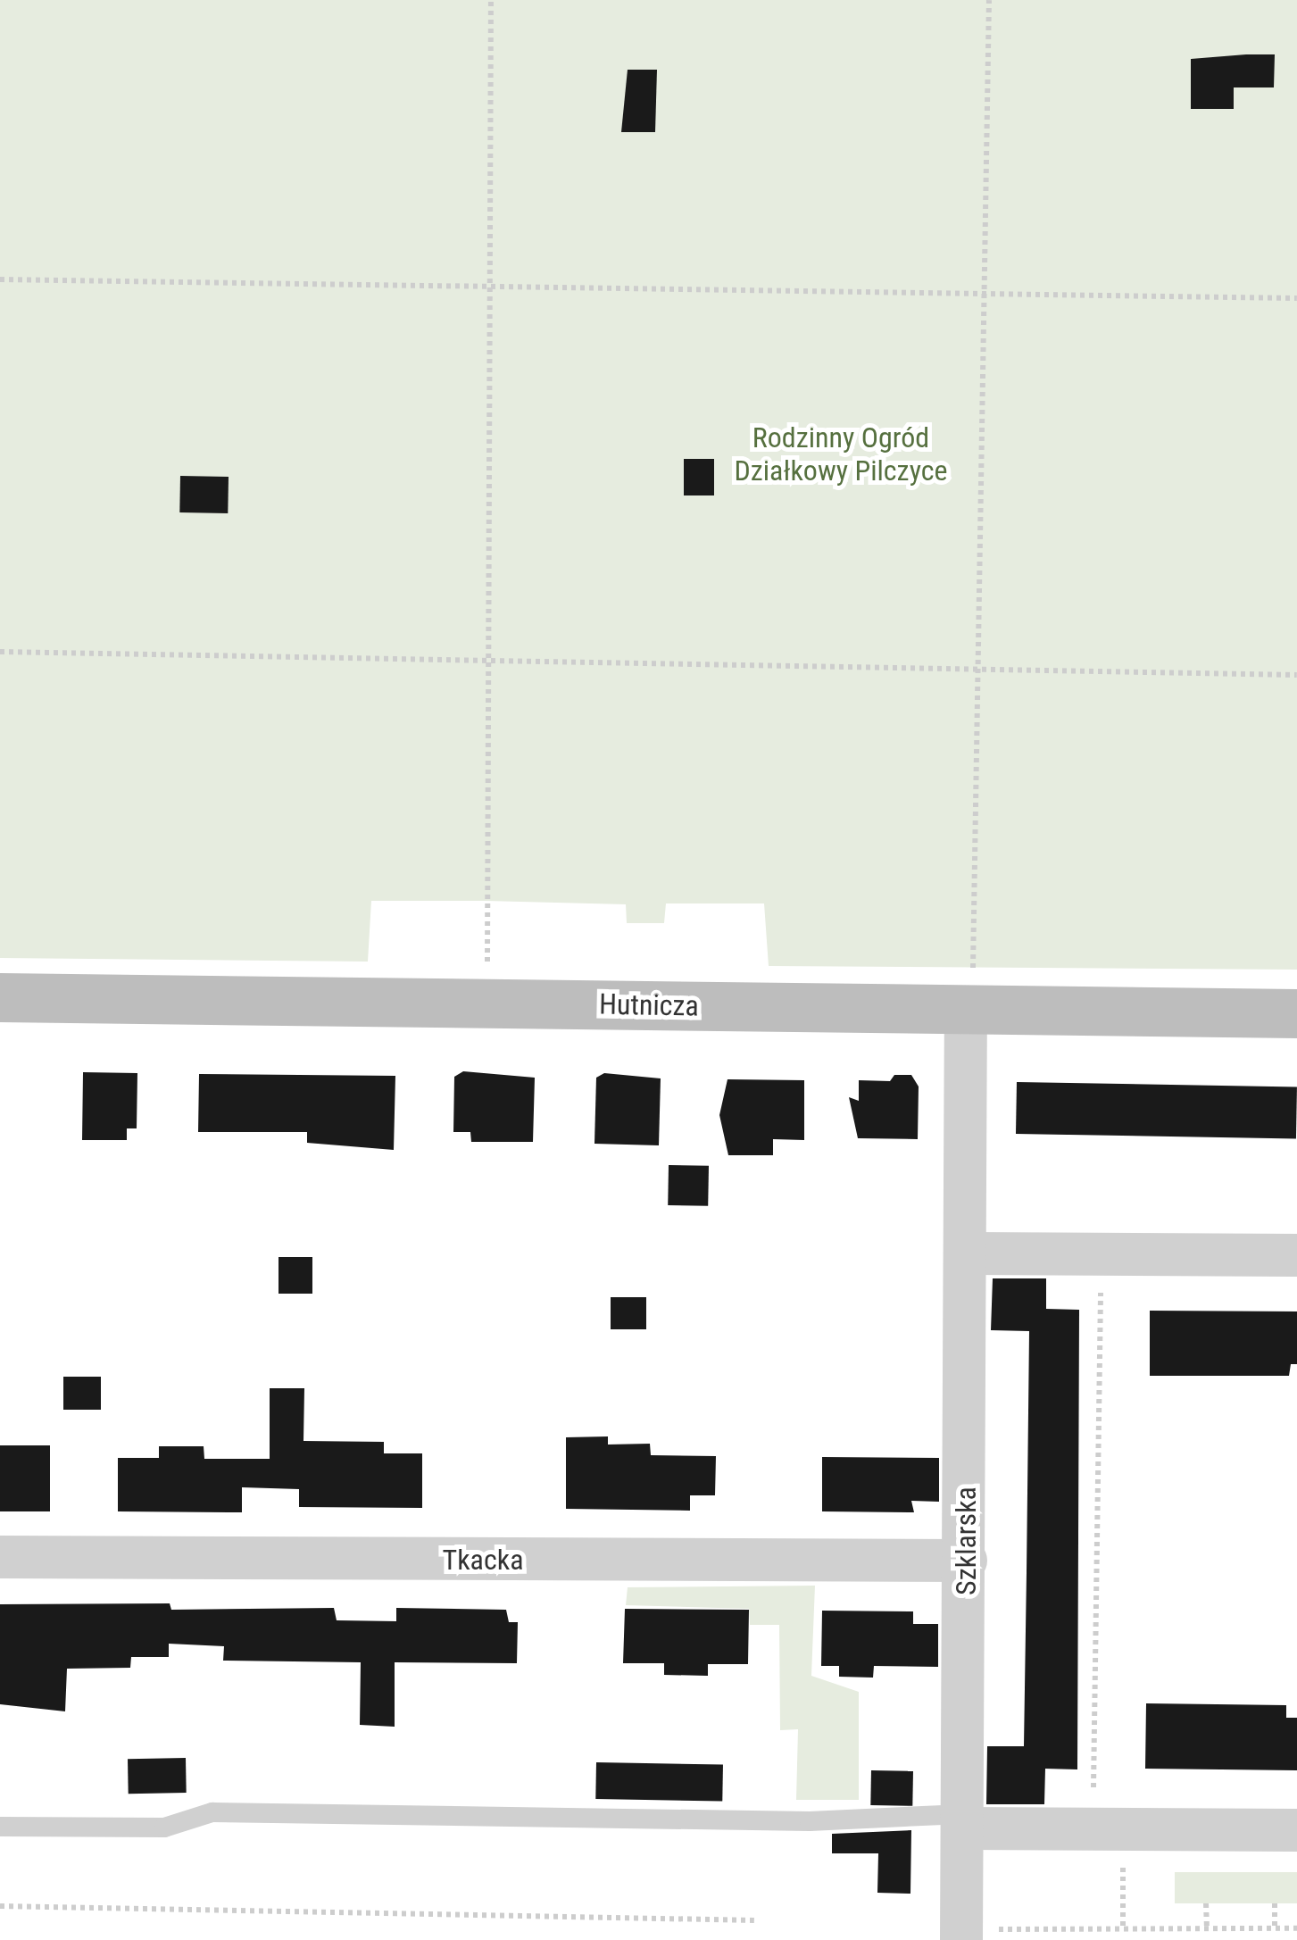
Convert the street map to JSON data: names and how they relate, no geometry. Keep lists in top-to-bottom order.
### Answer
{
  "streets": {
    "street": ["Hutnicza", "Szklarska", "Tkacka"]
  },
  "crossings": [
    ["Hutnicza", "Szklarska"],
    ["Szklarska", "Tkacka"]
  ],
  "parks": ["Rodzinny Ogród Działkowy Pilczyce"]
}
